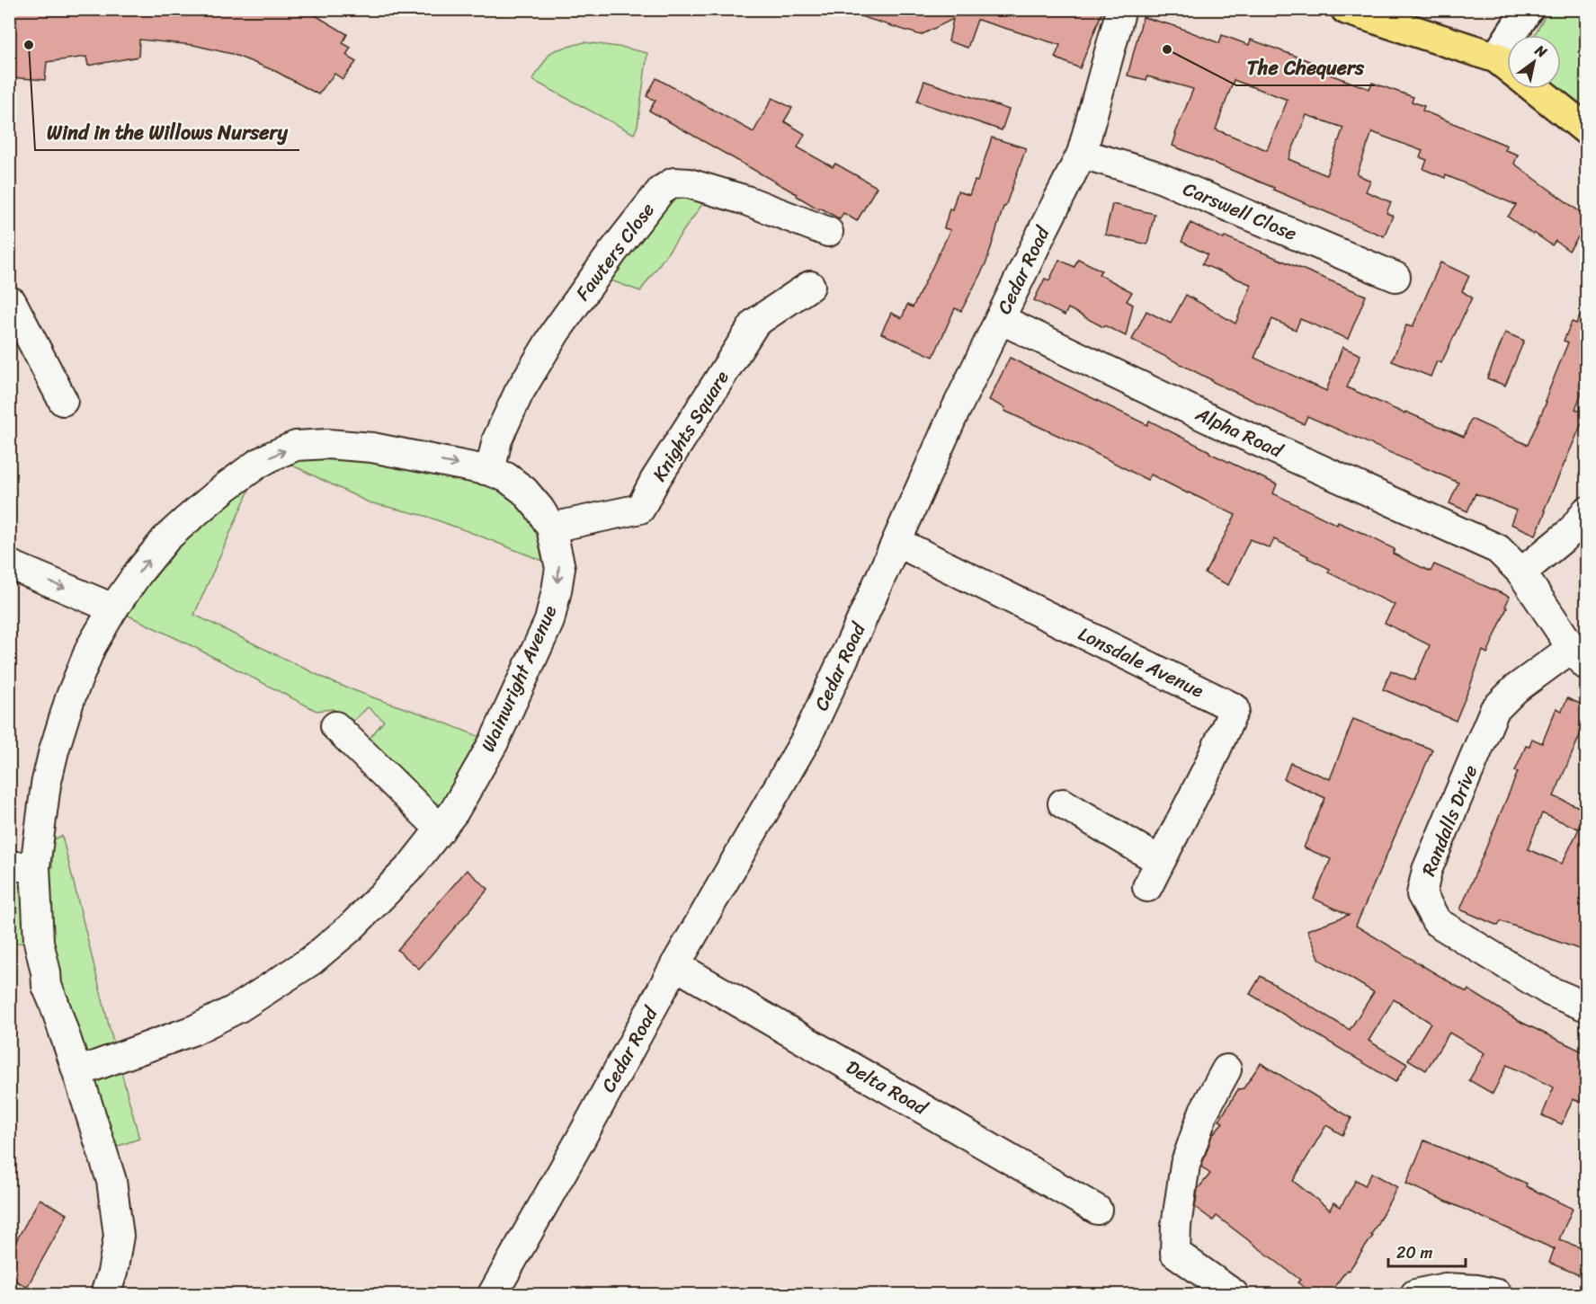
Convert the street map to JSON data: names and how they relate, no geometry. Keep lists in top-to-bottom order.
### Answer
{
  "streets": {
    "street": [
      "Carswell Close",
      "Fawters Close",
      "Cedar Road",
      "Knights Square",
      "Alpha Road",
      "Lonsdale Avenue",
      "Wainwright Avenue",
      "Randalls Drive",
      "Delta Road"
    ]
  },
  "crossings": [
    ["Carswell Close", "Cedar Road"],
    ["Fawters Close", "Wainwright Avenue"],
    ["Cedar Road", "Alpha Road"],
    ["Cedar Road", "Lonsdale Avenue"],
    ["Cedar Road", "Delta Road"],
    ["Knights Square", "Wainwright Avenue"],
    ["Alpha Road", "Randalls Drive"]
  ],
  "places": ["Wind in the Willows Nursery", "The Chequers"],
  "scale_bar": "20 m",
  "north": "top right"
}
